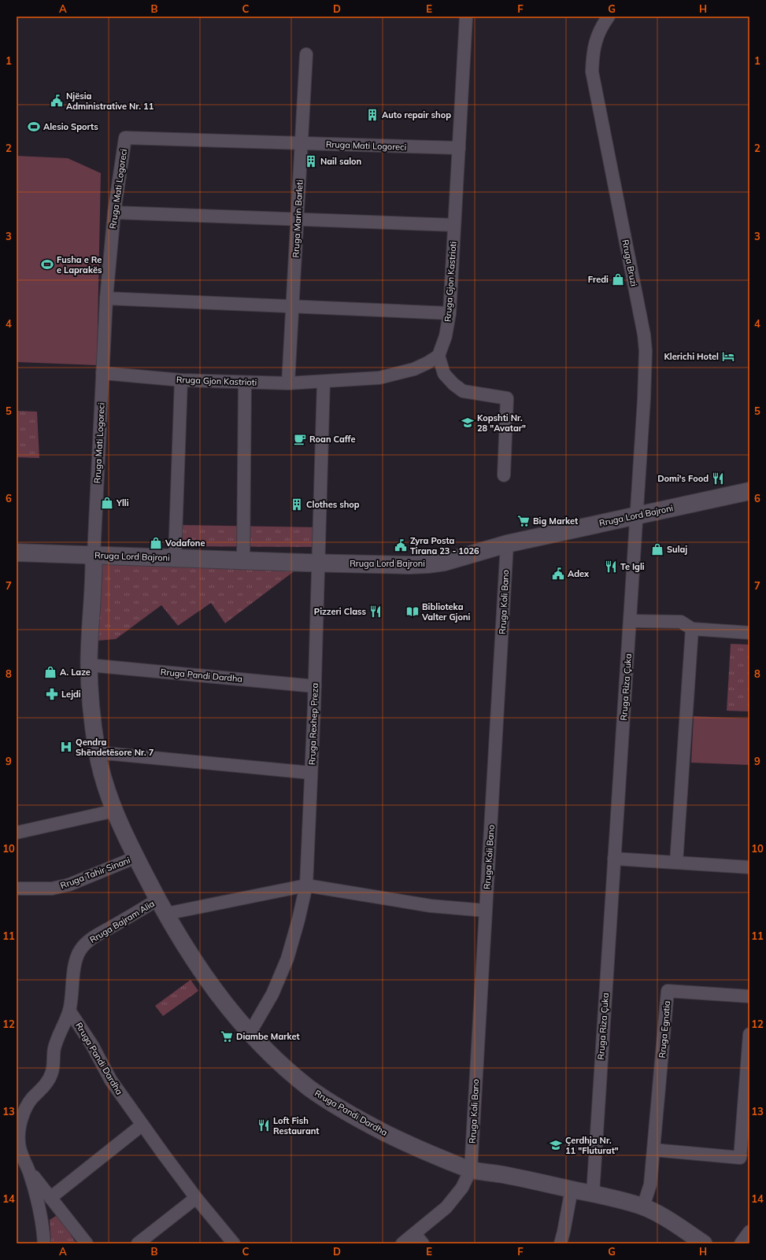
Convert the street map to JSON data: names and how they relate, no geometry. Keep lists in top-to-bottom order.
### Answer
{
  "streets": {
    "main road": ["Rruga Lord Bajroni"],
    "street": [
      "Rruga Mati Logoreci",
      "Rruga Marin Barleti",
      "Rruga Bruzi",
      "Rruga Gjon Kastrioti",
      "Rruga Koli Bano",
      "Rruga Pandi Dardha",
      "Rruga Riza Çuka",
      "Rruga Rexhep Preza",
      "Rruga Tahir Sinani",
      "Rruga Bajram Alia",
      "Rruga Egnatia"
    ]
  },
  "crossings": [
    ["Rruga Mati Logoreci", "Rruga Marin Barleti"],
    ["Rruga Mati Logoreci", "Rruga Gjon Kastrioti"],
    ["Rruga Mati Logoreci", "Rruga Lord Bajroni"],
    ["Rruga Mati Logoreci", "Rruga Pandi Dardha"],
    ["Rruga Marin Barleti", "Rruga Gjon Kastrioti"],
    ["Rruga Bruzi", "Rruga Lord Bajroni"],
    ["Rruga Bruzi", "Rruga Riza Çuka"],
    ["Rruga Gjon Kastrioti", "Rruga Rexhep Preza"],
    ["Rruga Lord Bajroni", "Rruga Koli Bano"],
    ["Rruga Lord Bajroni", "Rruga Pandi Dardha"],
    ["Rruga Lord Bajroni", "Rruga Riza Çuka"],
    ["Rruga Lord Bajroni", "Rruga Rexhep Preza"],
    ["Rruga Koli Bano", "Rruga Pandi Dardha"],
    ["Rruga Pandi Dardha", "Rruga Rexhep Preza"],
    ["Rruga Pandi Dardha", "Rruga Tahir Sinani"],
    ["Rruga Pandi Dardha", "Rruga Bajram Alia"]
  ],
  "places": {
    "public building": ["Njësia Administrative Nr. 11", "Zyra Posta Tirana 23 - 1026", "Adex"],
    "building": ["Auto repair shop", "Nail salon", "Clothes shop"],
    "sports": ["Alesio Sports", "Fusha e Re e Laprakës"],
    "shop": [
      "Fredi",
      "Ylli",
      "Vodafone",
      "Sulaj",
      "A. Laze"
    ],
    "hotel": ["Klerichi Hotel"],
    "school or university": ["Kopshti Nr. 28 \"Avatar\"", "Çerdhja Nr. 11 \"Fluturat\""],
    "cafe": ["Roan Caffe"],
    "restaurant": [
      "Domi's Food",
      "Te Igli",
      "Pizzeri Class",
      "Loft Fish Restaurant"
    ],
    "supermarket": ["Big Market", "Diambe Market"],
    "library": ["Biblioteka Valter Gjoni"],
    "pharmacy": ["Lejdi"],
    "hospital": ["Qendra Shëndetësore Nr. 7"]
  },
  "grid": {
    "columns": [
      "A",
      "B",
      "C",
      "D",
      "E",
      "F",
      "G",
      "H"
    ],
    "rows": [
      "1",
      "2",
      "3",
      "4",
      "5",
      "6",
      "7",
      "8",
      "9",
      "10",
      "11",
      "12",
      "13",
      "14"
    ]
  }
}
